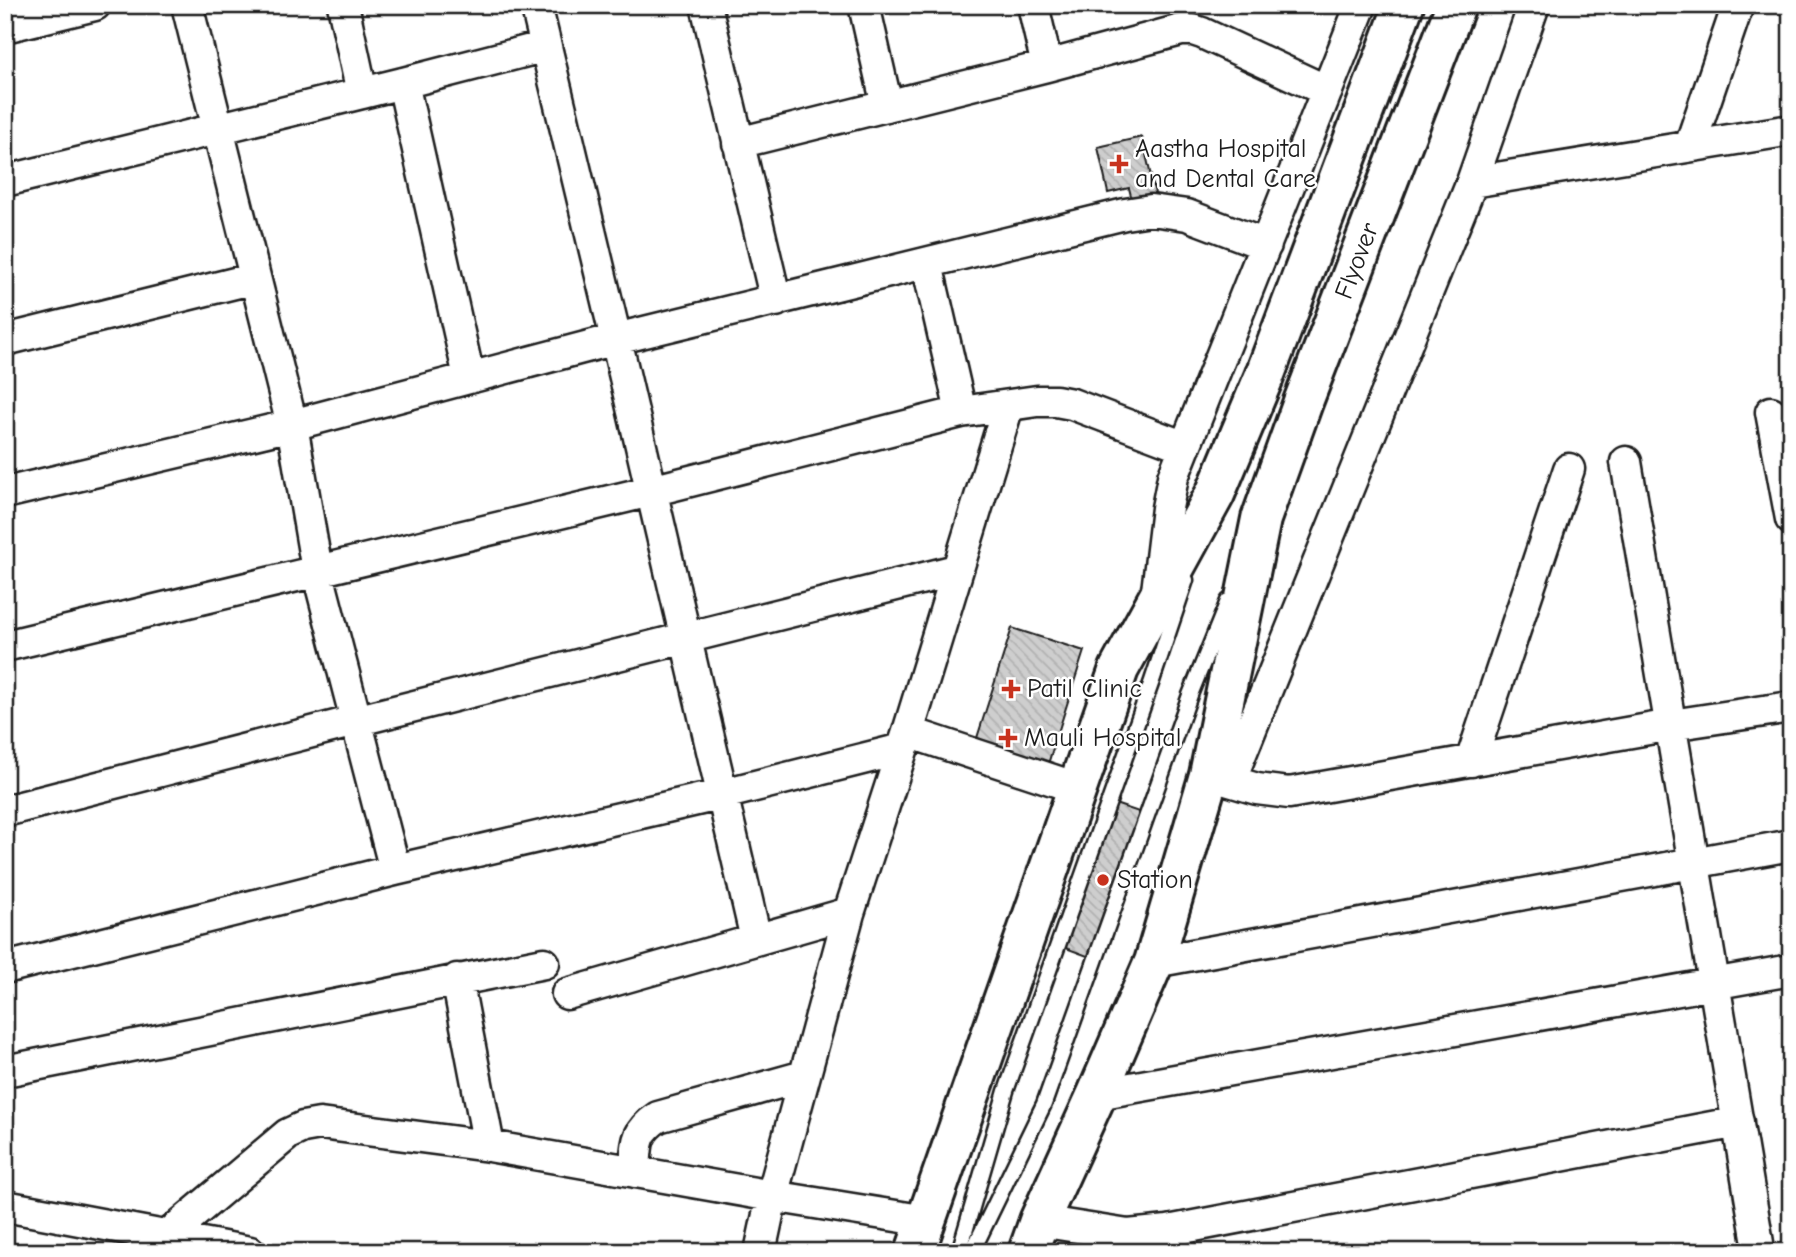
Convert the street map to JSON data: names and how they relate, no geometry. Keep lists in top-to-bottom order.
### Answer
{
  "streets": {
    "main road": ["Flyover"]
  },
  "places": {
    "health": ["Aastha Hospital and Dental Care", "Patil Clinic", "Mauli Hospital"],
    "other": ["Station"]
  }
}
